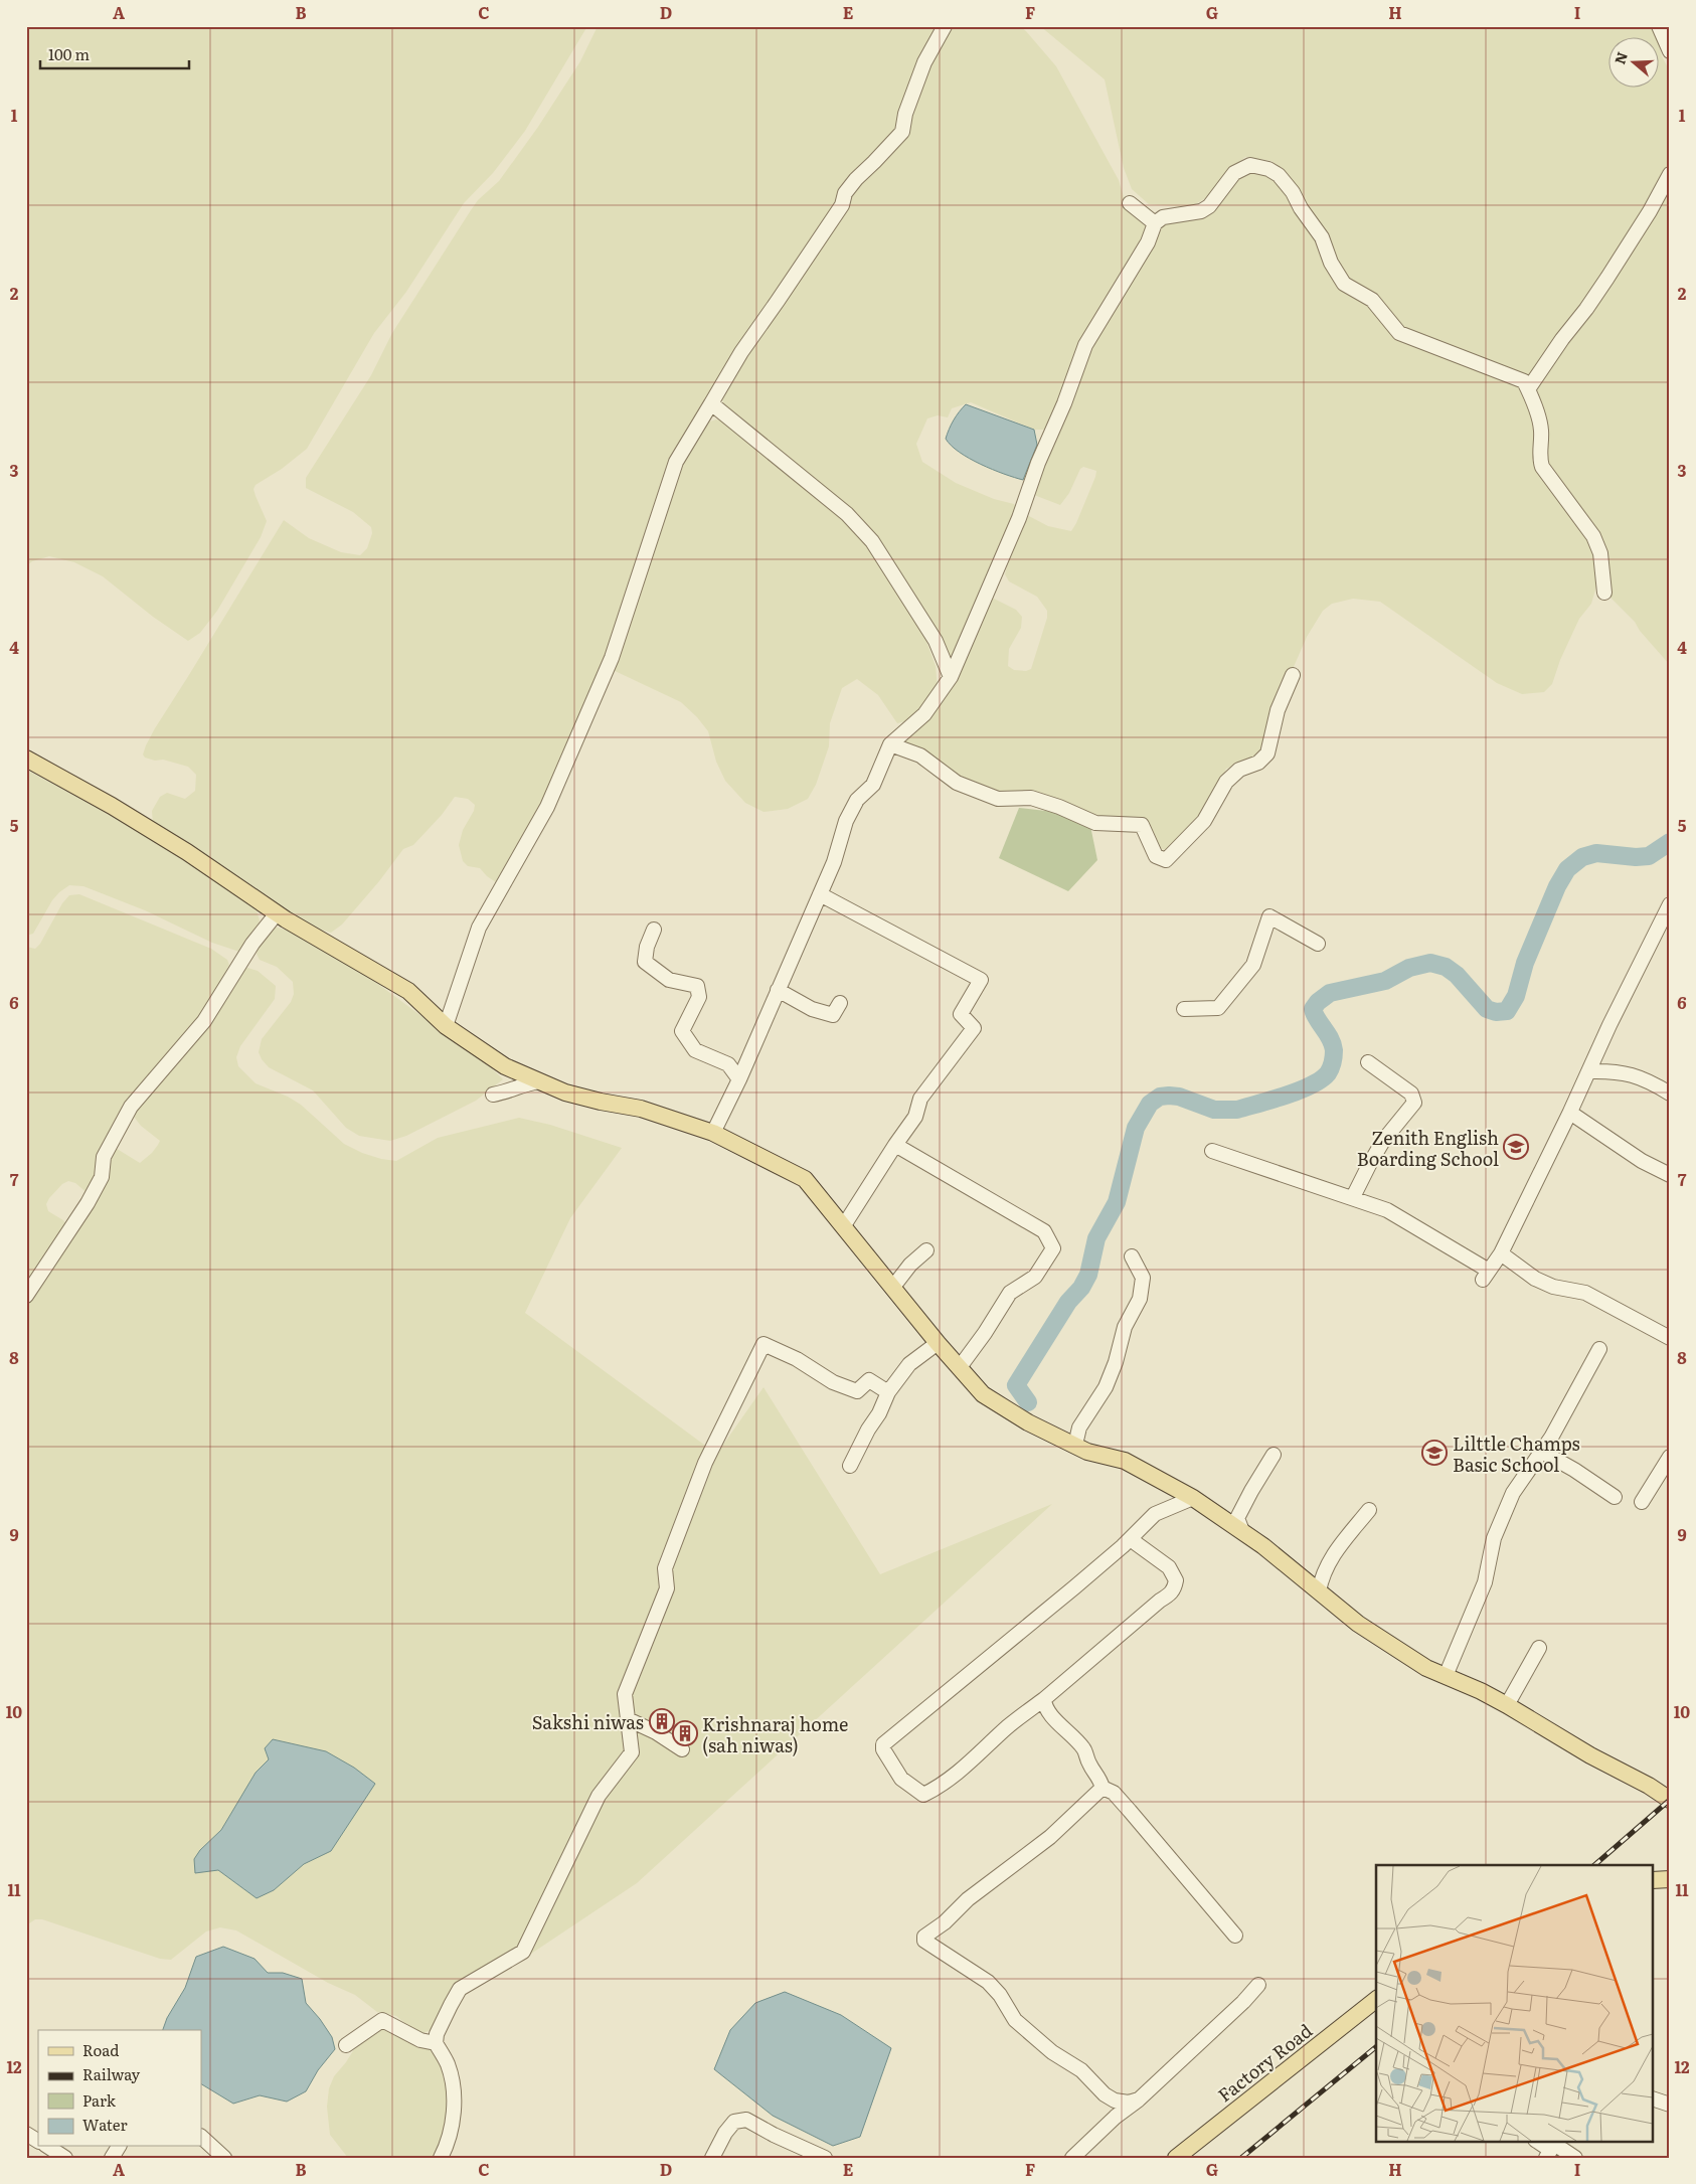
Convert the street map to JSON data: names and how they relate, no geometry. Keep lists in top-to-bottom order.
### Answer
{
  "streets": {
    "main road": ["Factory Road"]
  },
  "places": {
    "school or university": ["Zenith English Boarding School", "Lilttle Champs Basic School"],
    "building": ["Sakshi niwas", "Krishnaraj home (sah niwas)"]
  },
  "legend": [
    "Road",
    "Railway",
    "Park",
    "Water"
  ],
  "scale_bar": "100 m",
  "north": "left",
  "grid": {
    "columns": [
      "A",
      "B",
      "C",
      "D",
      "E",
      "F",
      "G",
      "H",
      "I"
    ],
    "rows": [
      "1",
      "2",
      "3",
      "4",
      "5",
      "6",
      "7",
      "8",
      "9",
      "10",
      "11",
      "12"
    ]
  }
}
